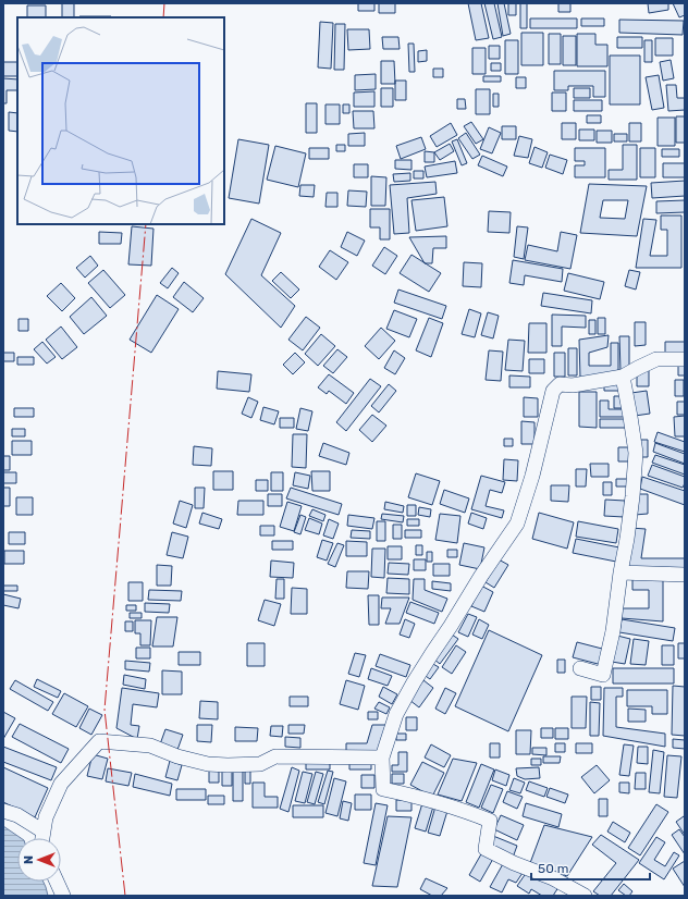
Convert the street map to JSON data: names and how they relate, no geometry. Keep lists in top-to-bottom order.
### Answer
{
  "scale_bar": "50 m",
  "north": "left"
}
